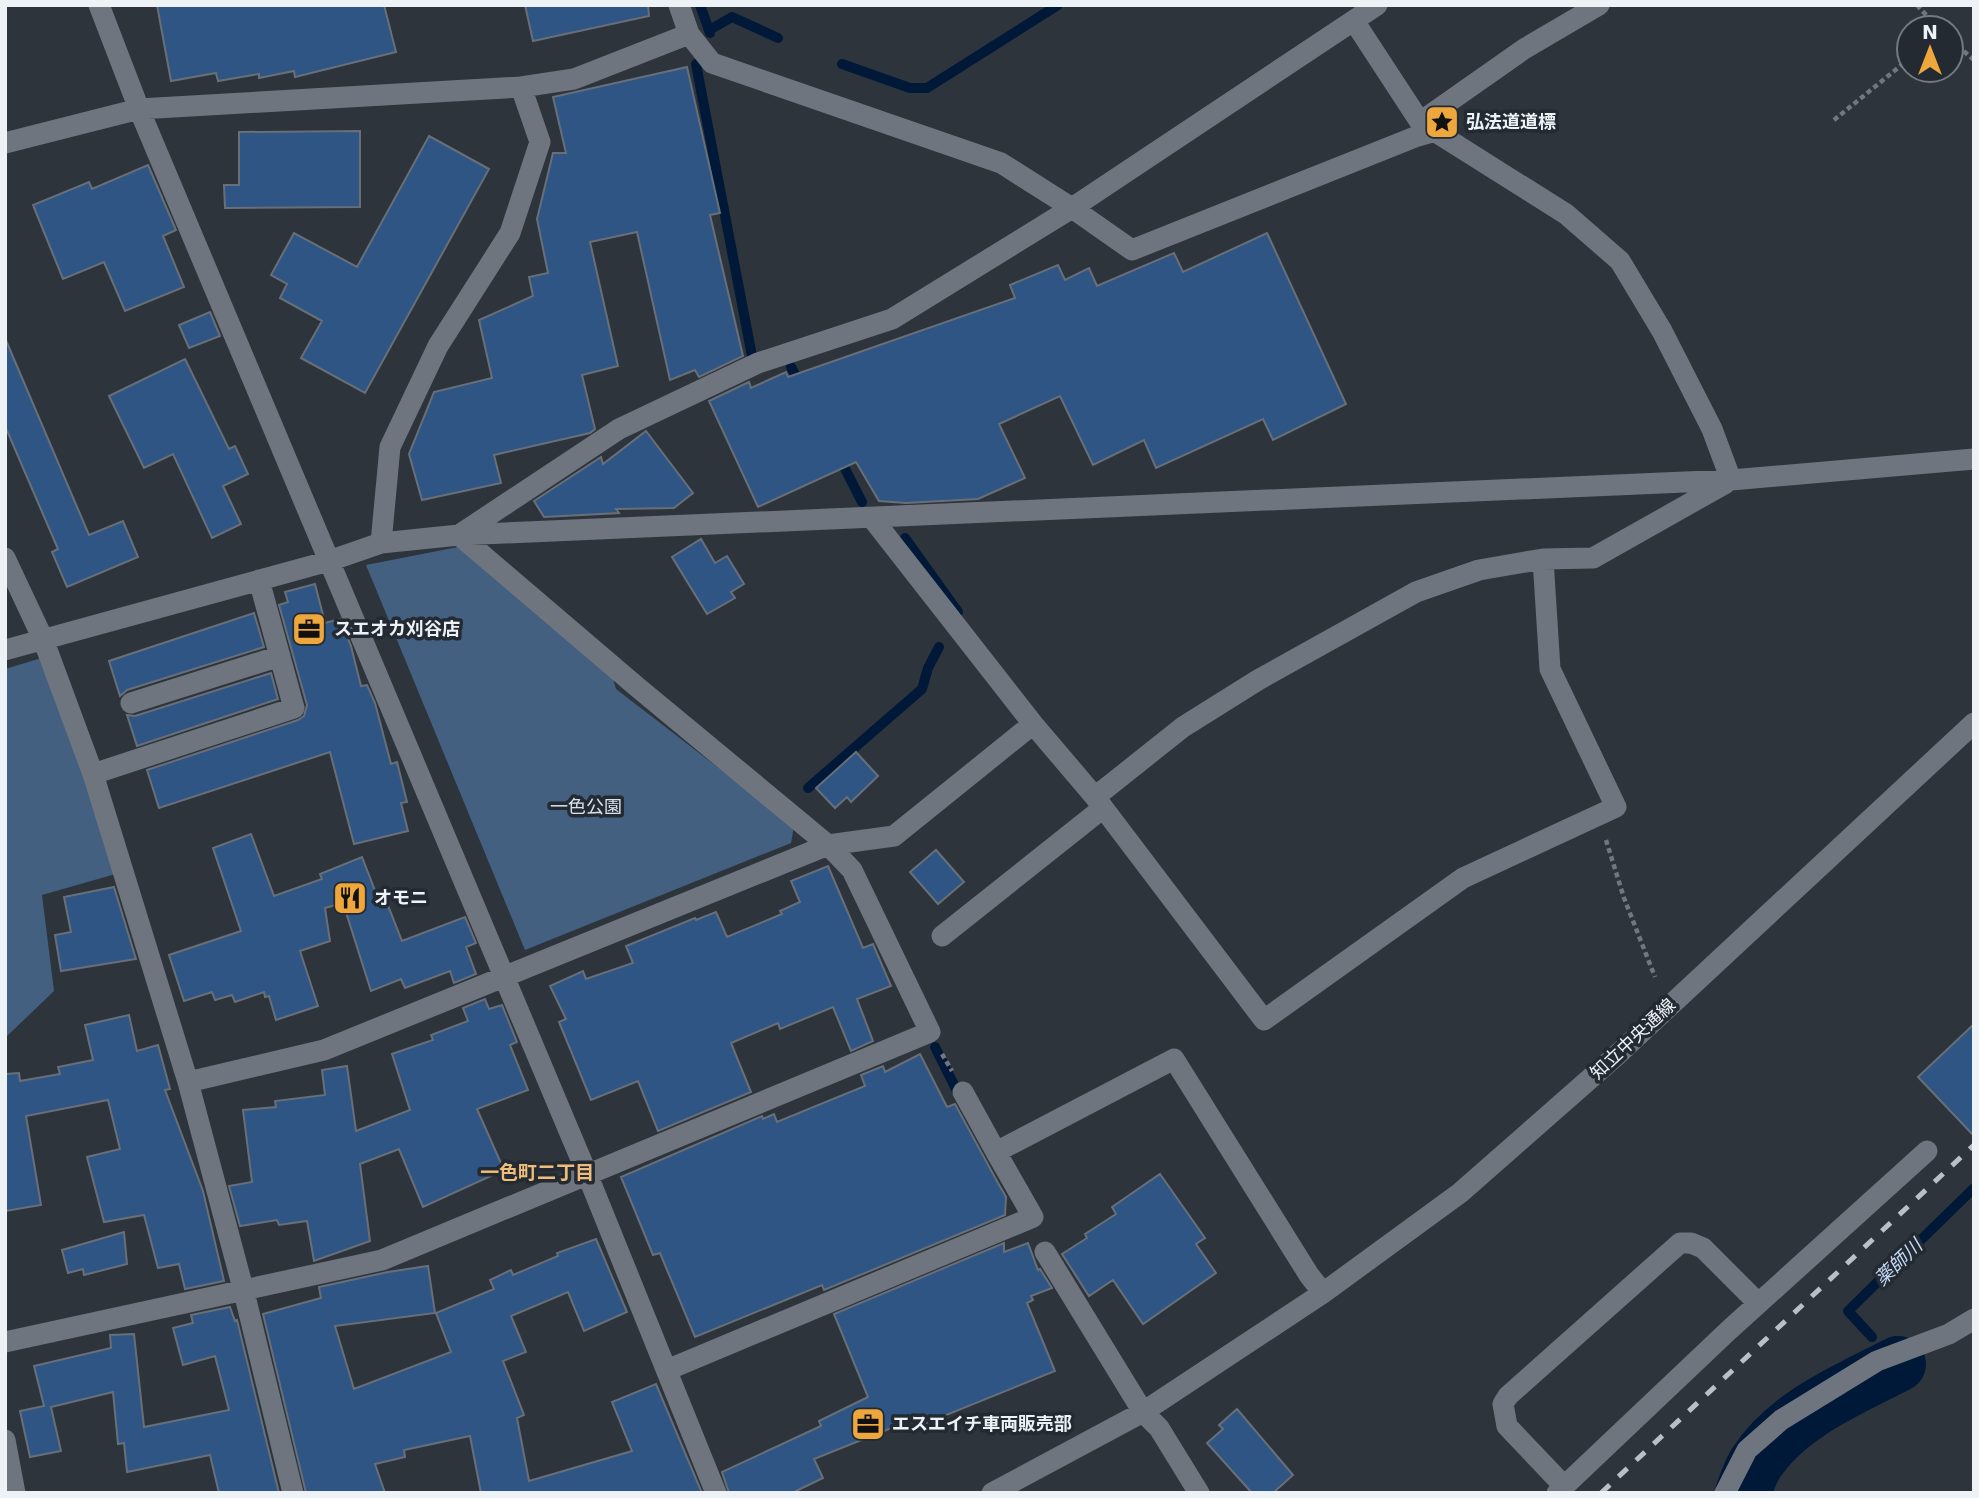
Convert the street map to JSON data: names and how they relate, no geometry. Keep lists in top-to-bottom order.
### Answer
{
  "streets": {
    "street": ["知立中央通線"]
  },
  "districts": ["一色町二丁目"],
  "water": ["薬師川"],
  "parks": ["一色公園"],
  "places": {
    "place": ["弘法道道標"],
    "office": ["スエオカ刈谷店", "エスエイチ車両販売部"],
    "restaurant": ["オモニ"]
  },
  "north": "top"
}
